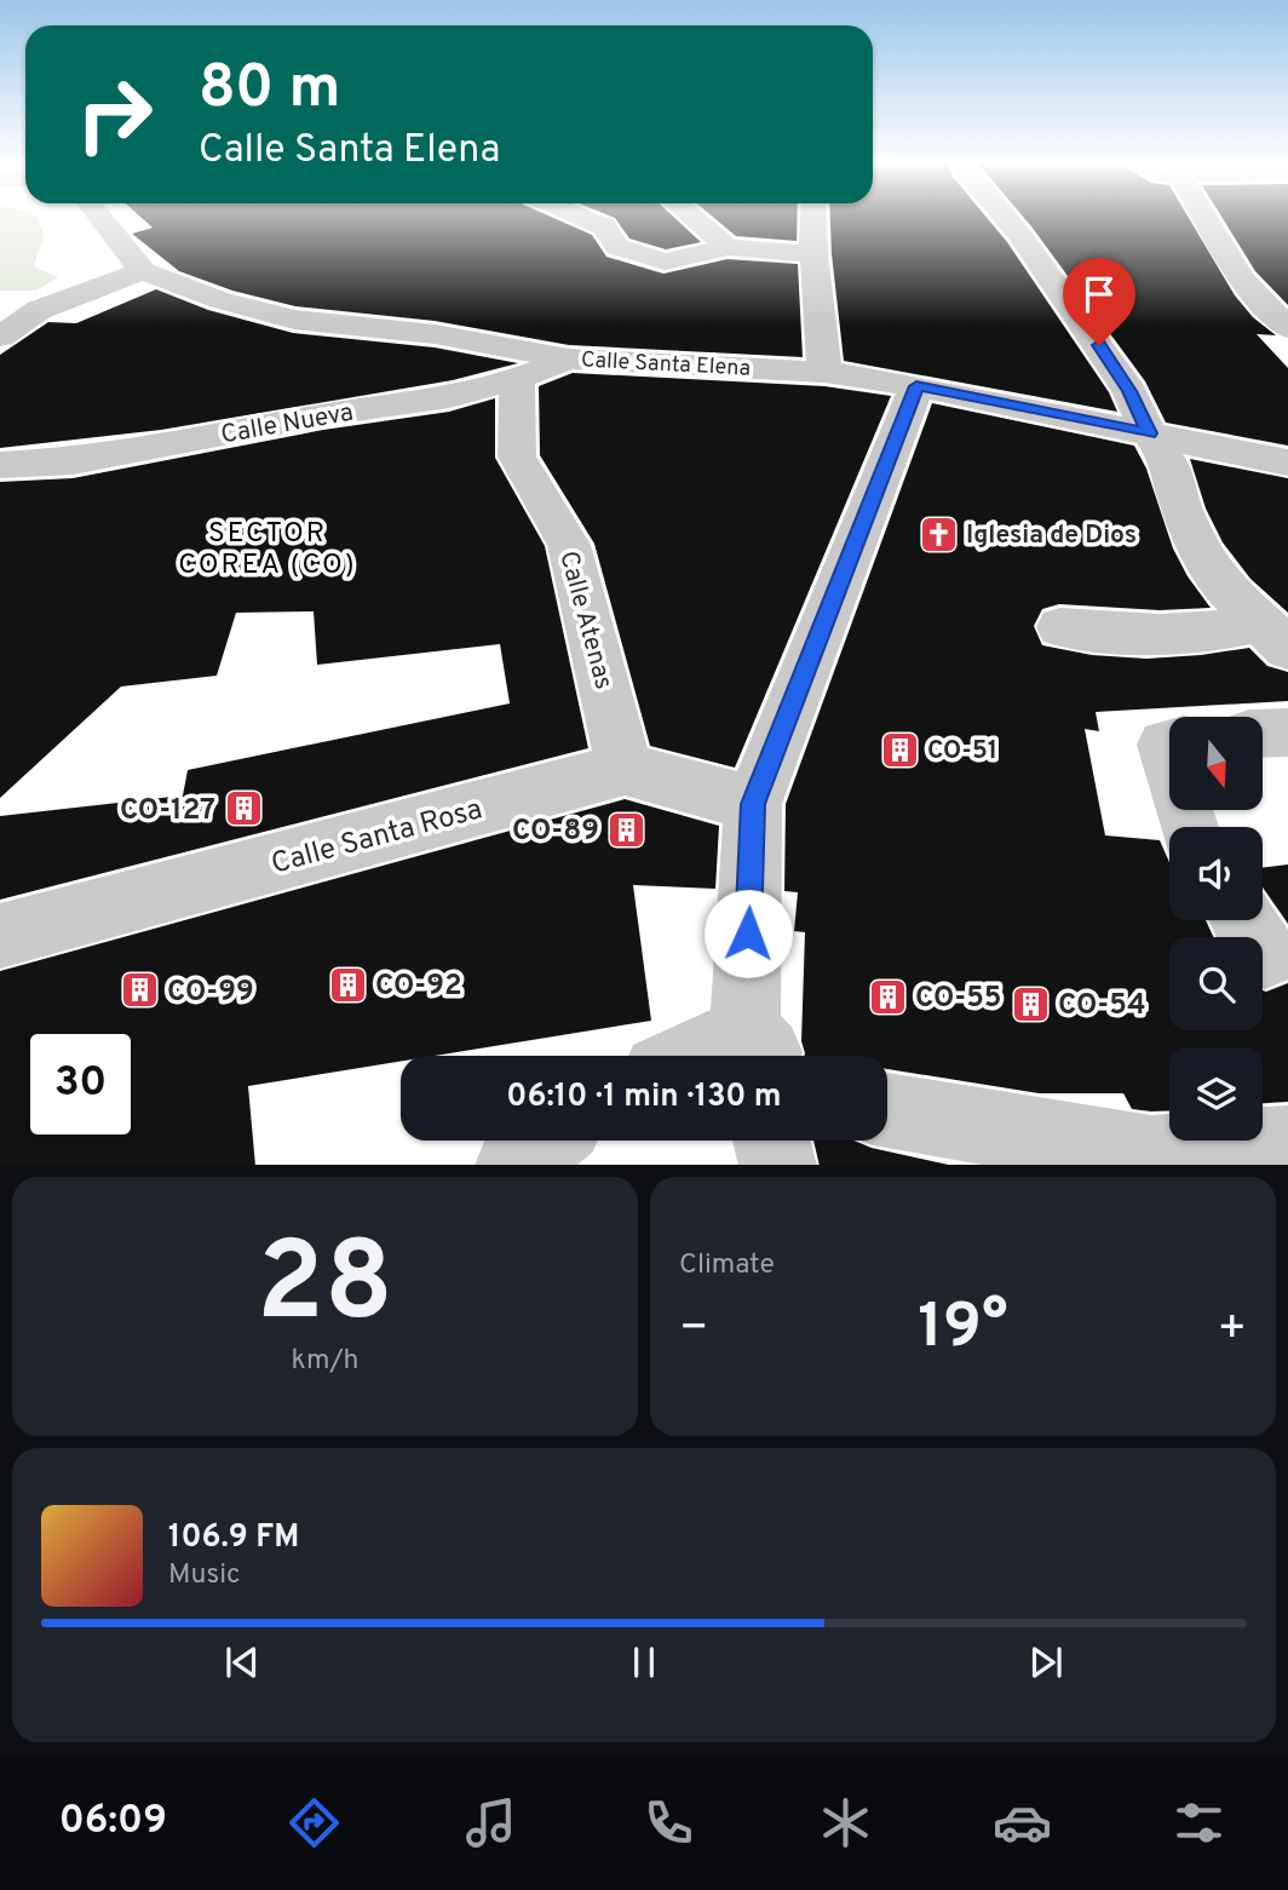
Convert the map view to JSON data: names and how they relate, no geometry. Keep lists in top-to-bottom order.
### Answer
{
  "streets": {
    "street": [
      "Calle Santa Elena",
      "Calle Nueva",
      "Calle Atenas",
      "Calle Santa Rosa"
    ]
  },
  "crossings": [
    ["Calle Santa Elena", "Calle Nueva"],
    ["Calle Nueva", "Calle Atenas"],
    ["Calle Atenas", "Calle Santa Rosa"]
  ],
  "districts": ["SECTOR COREA (CO)"],
  "places": {
    "church": ["Iglesia de Dios"],
    "building": [
      "CO-51",
      "CO-127",
      "CO-89",
      "CO-92",
      "CO-99",
      "CO-55",
      "CO-54"
    ]
  },
  "north": "bottom",
  "page": {
    "turn": ["80 m", "Calle Santa Elena"],
    "limit": "30",
    "trip": "06:10 · 1 min · 130 m",
    "tile": [
      ["28", "km/h"],
      "Climate"
    ],
    "heat": ["−", "19°", "+"],
    "song": ["106.9 FM", "Music"],
    "tabs": "06:09"
  }
}
